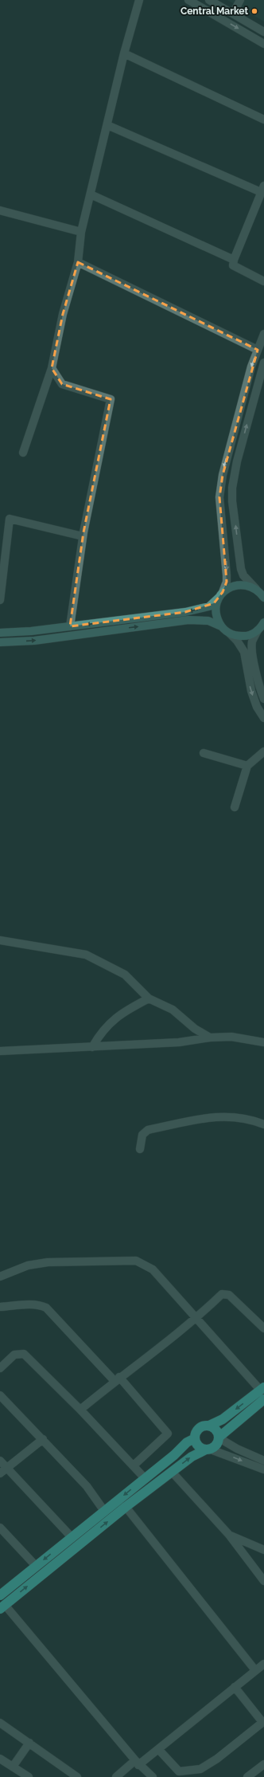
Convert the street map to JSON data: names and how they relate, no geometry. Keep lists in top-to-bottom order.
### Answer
{
  "places": ["Central Market"]
}
